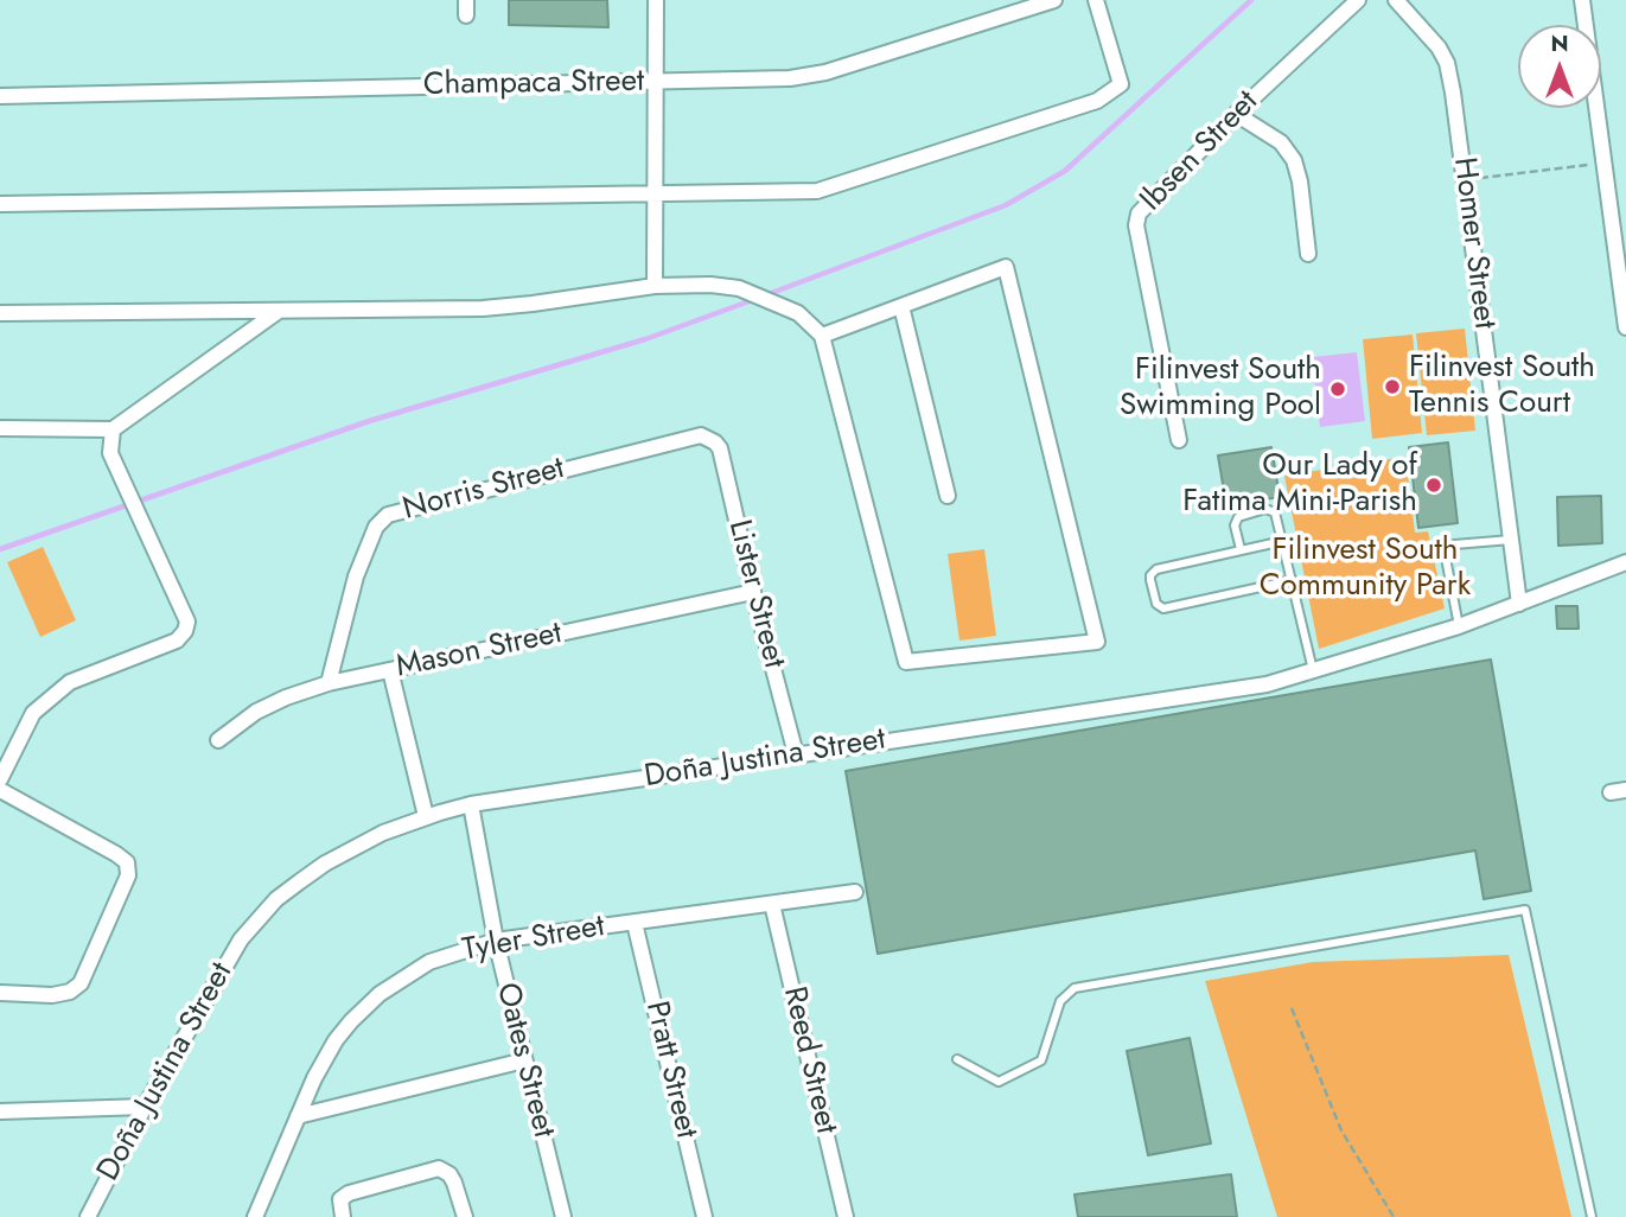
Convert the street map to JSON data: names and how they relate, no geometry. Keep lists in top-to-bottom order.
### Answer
{
  "streets": {
    "street": [
      "Champaca Street",
      "Ibsen Street",
      "Homer Street",
      "Norris Street",
      "Lister Street",
      "Mason Street",
      "Doña Justina Street",
      "Tyler Street",
      "Oates Street",
      "Reed Street",
      "Pratt Street"
    ]
  },
  "crossings": [
    ["Homer Street", "Doña Justina Street"],
    ["Norris Street", "Lister Street"],
    ["Norris Street", "Mason Street"],
    ["Lister Street", "Mason Street"],
    ["Lister Street", "Doña Justina Street"],
    ["Doña Justina Street", "Oates Street"],
    ["Tyler Street", "Oates Street"],
    ["Tyler Street", "Reed Street"],
    ["Tyler Street", "Pratt Street"]
  ],
  "parks": ["Filinvest South Community Park"],
  "places": ["Filinvest South Tennis Court", "Filinvest South Swimming Pool", "Our Lady of Fatima Mini-Parish"],
  "north": "top"
}
